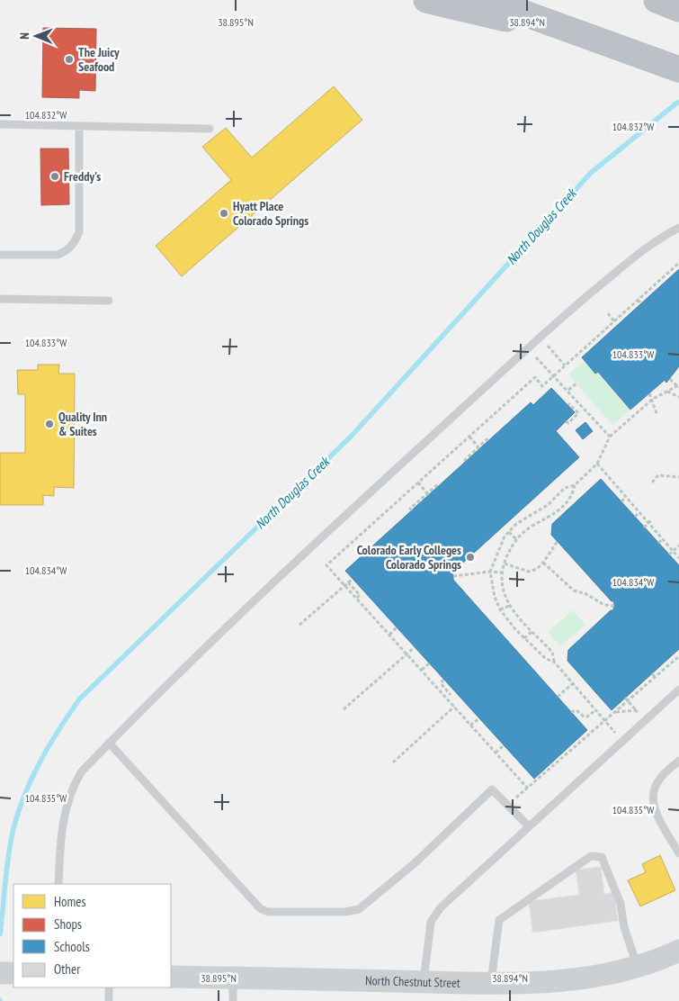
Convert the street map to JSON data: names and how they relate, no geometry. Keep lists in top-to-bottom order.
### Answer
{
  "streets": {
    "main road": ["North Chestnut Street"]
  },
  "water": ["North Douglas Creek"],
  "places": [
    "The Juicy Seafood",
    "Freddy's",
    "Hyatt Place Colorado Springs",
    "Quality Inn & Suites",
    "Colorado Early Colleges Colorado Springs"
  ],
  "legend": [
    "Homes",
    "Shops",
    "Schools",
    "Other"
  ],
  "north": "left",
  "coordinates": [
    "38.895°N",
    "38.894°N",
    "104.832°W",
    "104.833°W",
    "104.834°W",
    "104.835°W"
  ]
}
